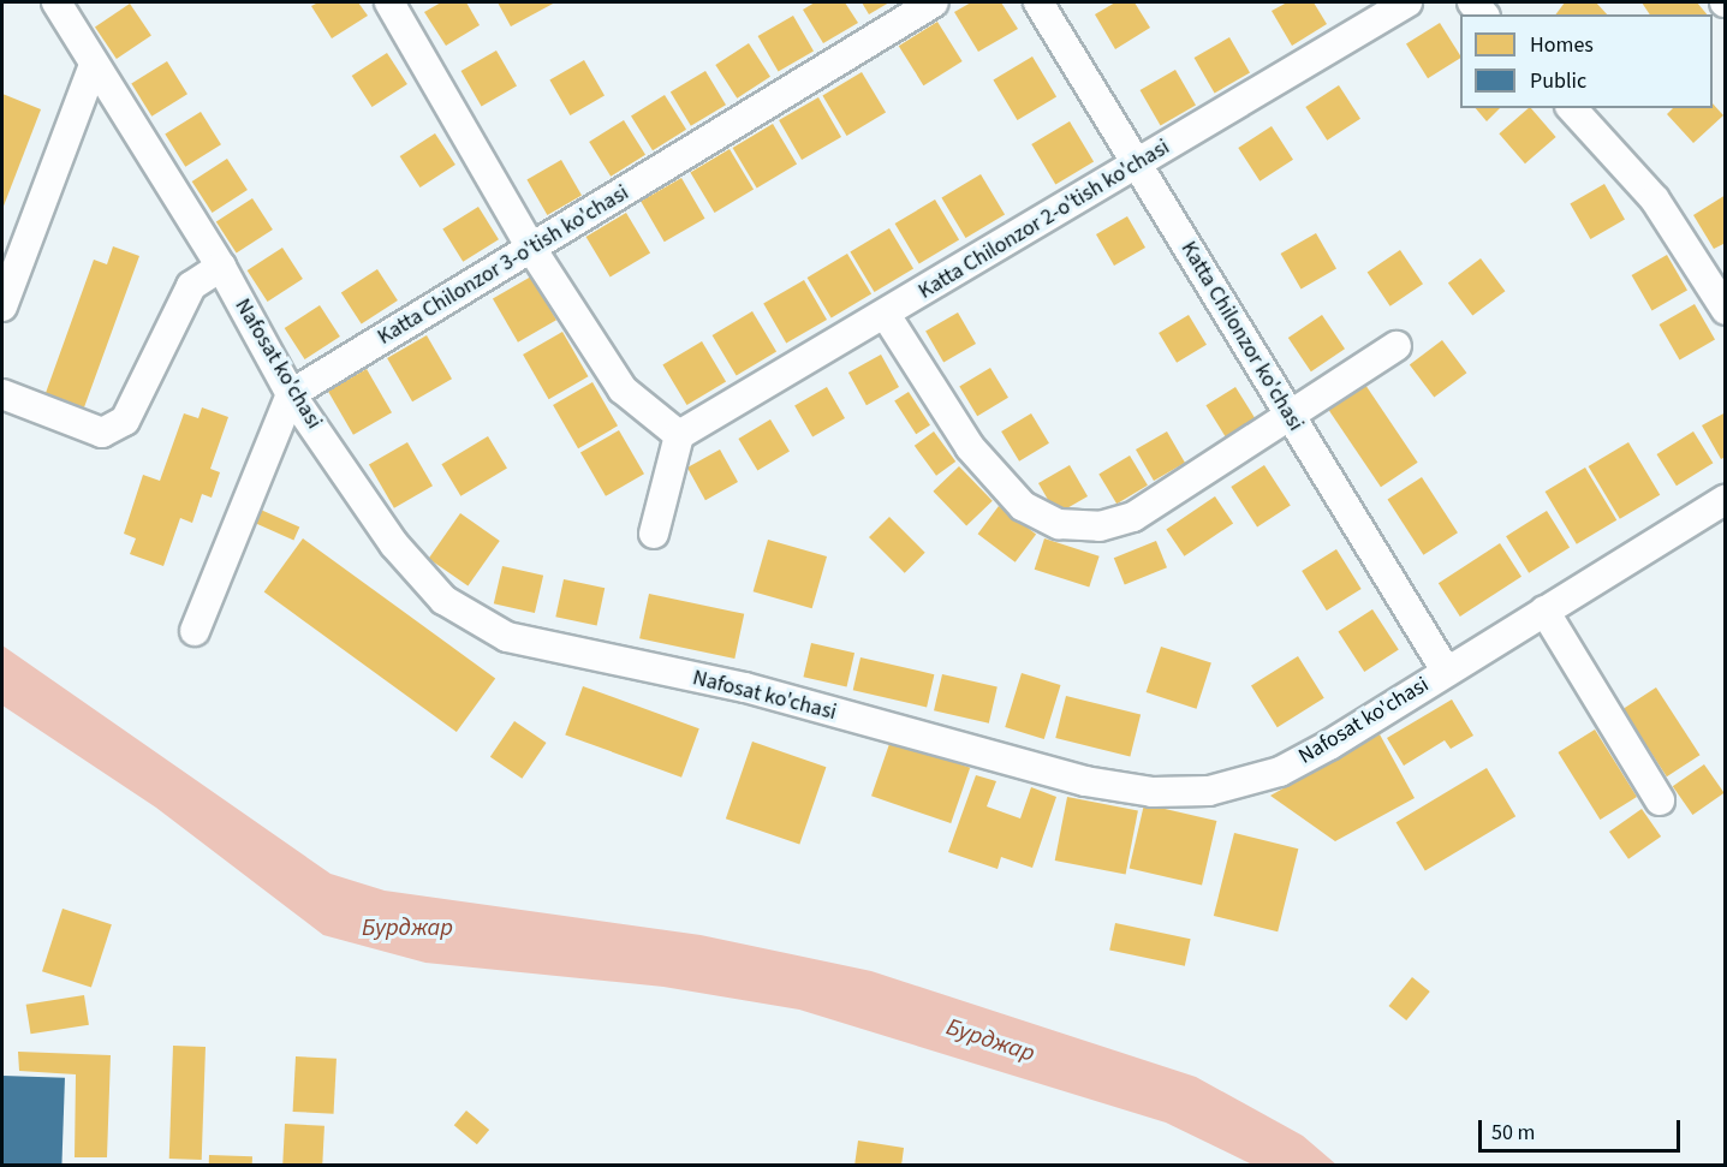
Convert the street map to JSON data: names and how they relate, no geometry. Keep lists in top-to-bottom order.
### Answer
{
  "streets": {
    "street": [
      "Katta Chilonzor 2-o'tish ko'chasi",
      "Katta Chilonzor 3-o'tish ko'chasi",
      "Katta Chilonzor ko'chasi",
      "Nafosat ko'chasi"
    ]
  },
  "crossings": [
    ["Katta Chilonzor 2-o'tish ko'chasi", "Katta Chilonzor ko'chasi"],
    ["Katta Chilonzor 3-o'tish ko'chasi", "Nafosat ko'chasi"],
    ["Katta Chilonzor ko'chasi", "Nafosat ko'chasi"]
  ],
  "water": ["Бурджар"],
  "legend": ["Homes", "Public"],
  "scale_bar": "50 m"
}
